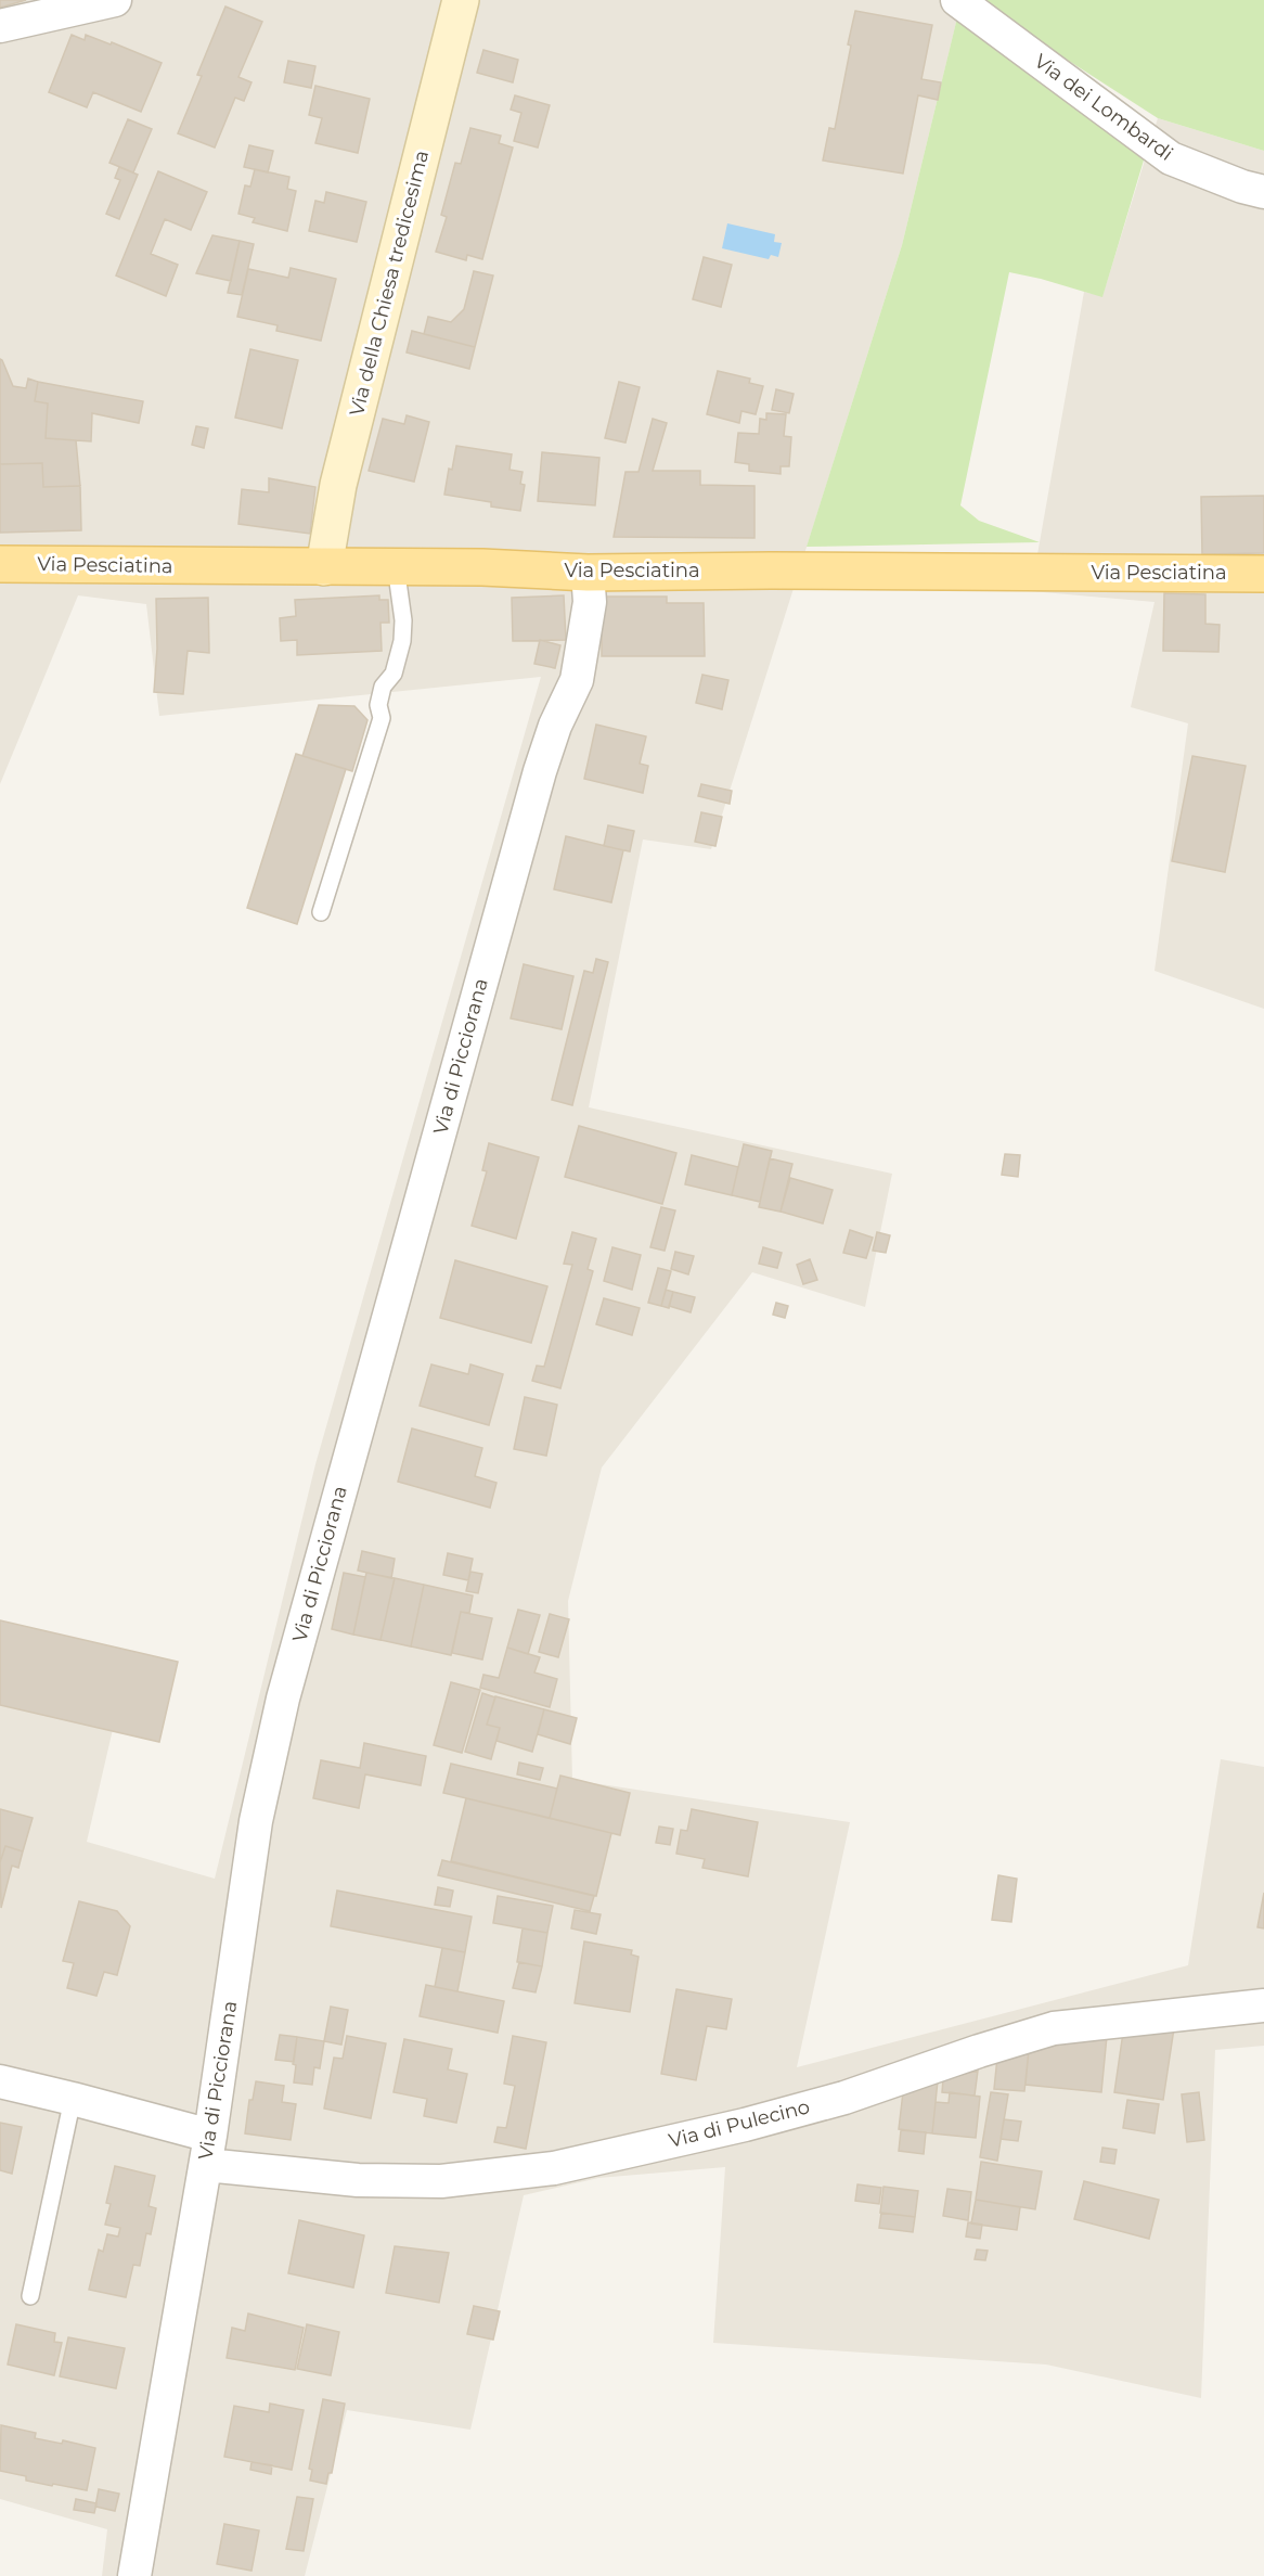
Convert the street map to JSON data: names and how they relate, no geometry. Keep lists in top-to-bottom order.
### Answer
{
  "streets": {
    "main road": ["Via Pesciatina"],
    "street": [
      "Via dei Lombardi",
      "Via della Chiesa tredicesima",
      "Via di Picciorana",
      "Via di Pulecino"
    ]
  },
  "crossings": [
    ["Via della Chiesa tredicesima", "Via Pesciatina"],
    ["Via Pesciatina", "Via di Picciorana"],
    ["Via di Picciorana", "Via di Pulecino"]
  ]
}
